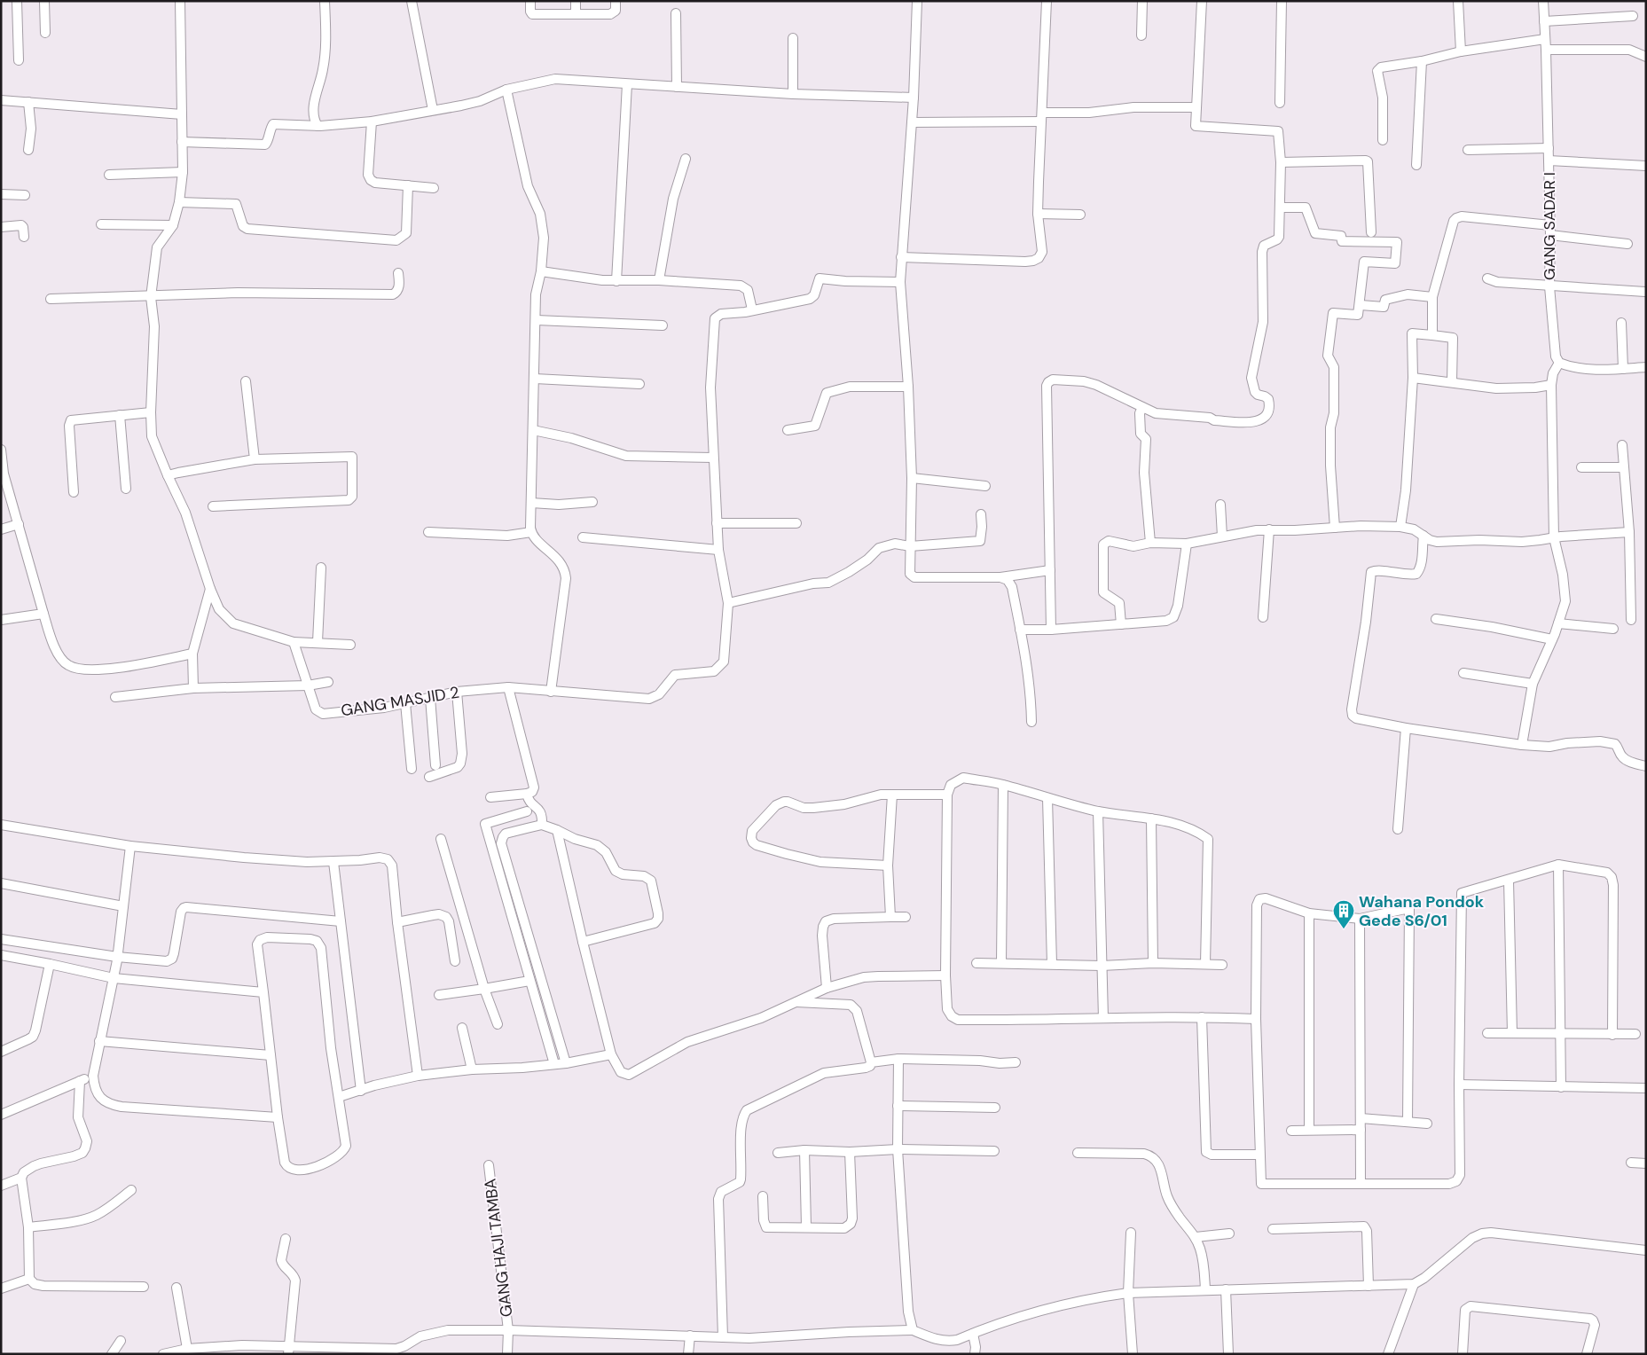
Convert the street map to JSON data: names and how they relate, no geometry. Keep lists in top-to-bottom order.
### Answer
{
  "streets": {
    "street": ["GANG SADAR I", "GANG MASJID 2", "GANG HAJI TAMBA"]
  },
  "places": {
    "building": ["Wahana Pondok Gede S6/01"]
  }
}
